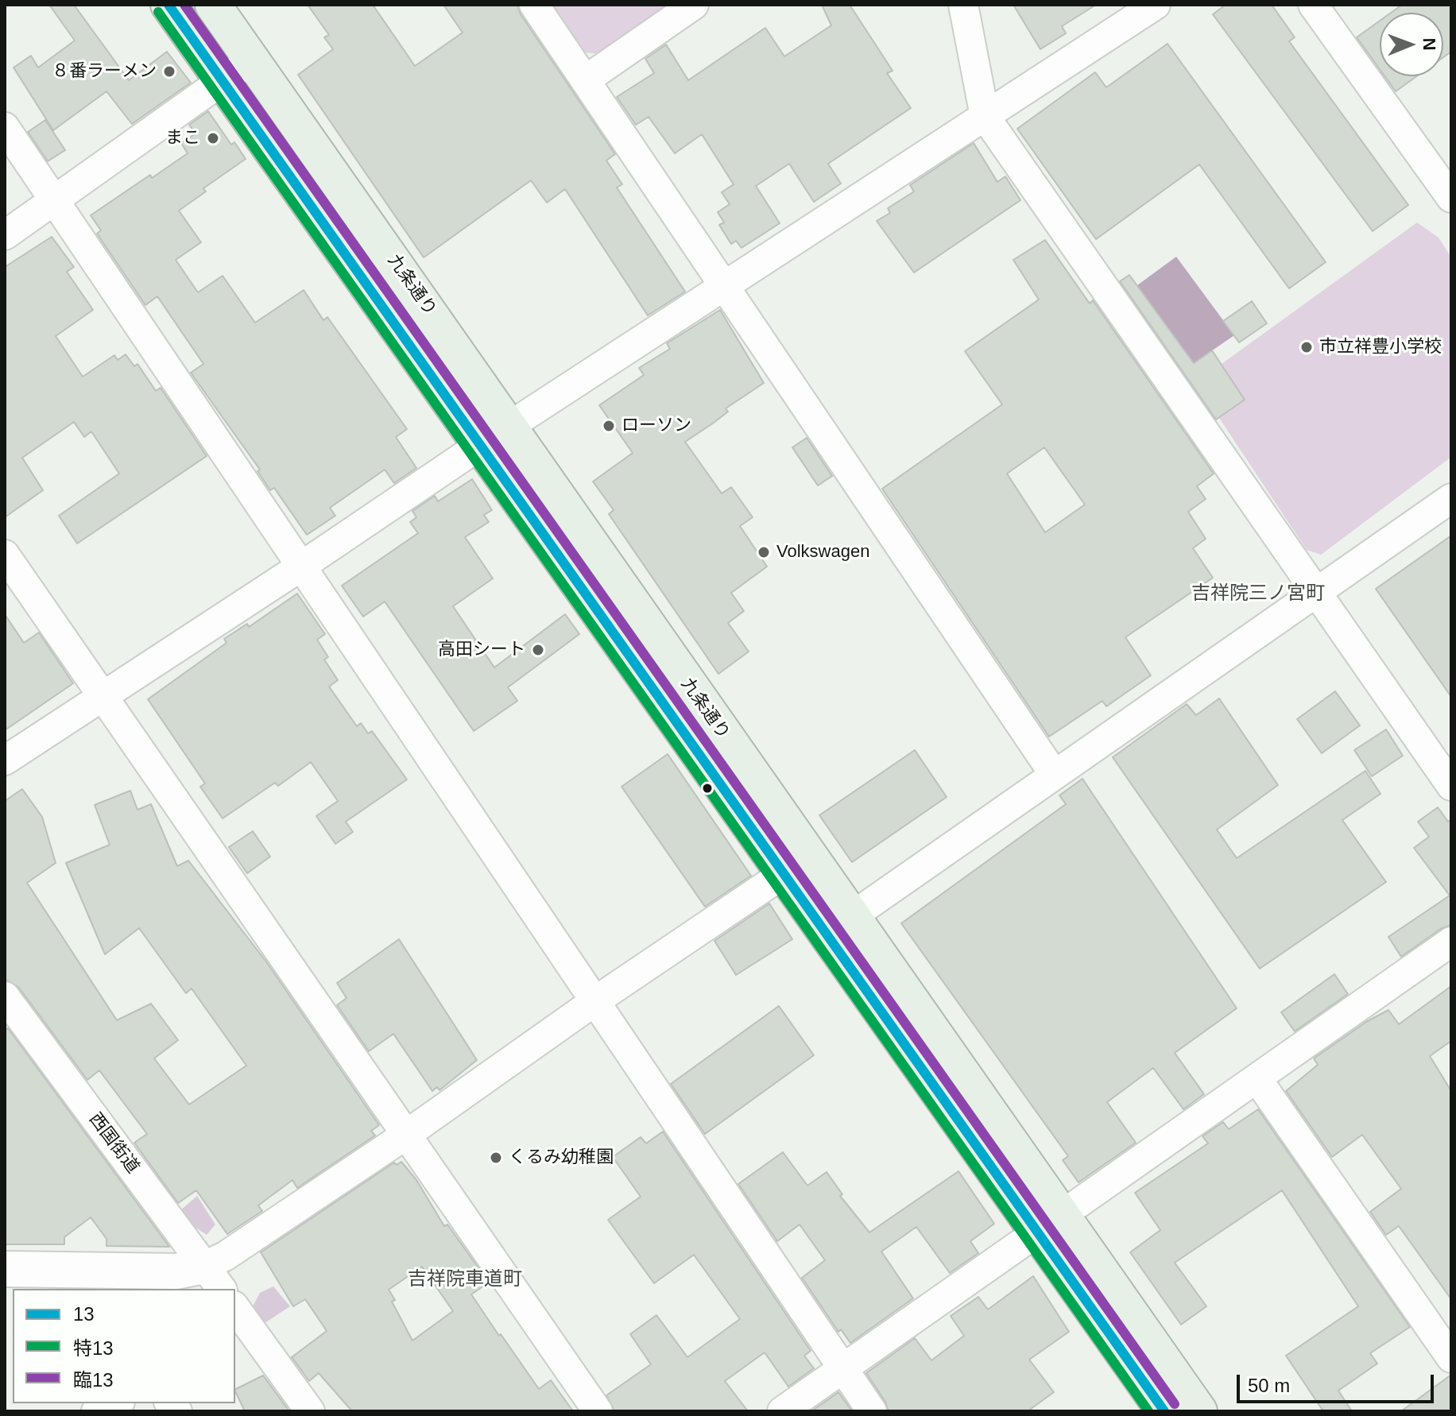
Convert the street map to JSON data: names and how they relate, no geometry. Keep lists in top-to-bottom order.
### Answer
{
  "streets": {
    "highway": ["九条通り"],
    "street": ["西国街道"]
  },
  "districts": ["吉祥院三ノ宮町", "吉祥院車道町"],
  "places": [
    "８番ラーメン",
    "まこ",
    "市立祥豊小学校",
    "ローソン",
    "Volkswagen",
    "高田シート",
    "くるみ幼稚園"
  ],
  "lines": ["transit line 13", "transit line 臨13", "transit line 特13"],
  "legend": ["13", "特13", "臨13"],
  "scale_bar": "50 m",
  "north": "right"
}
